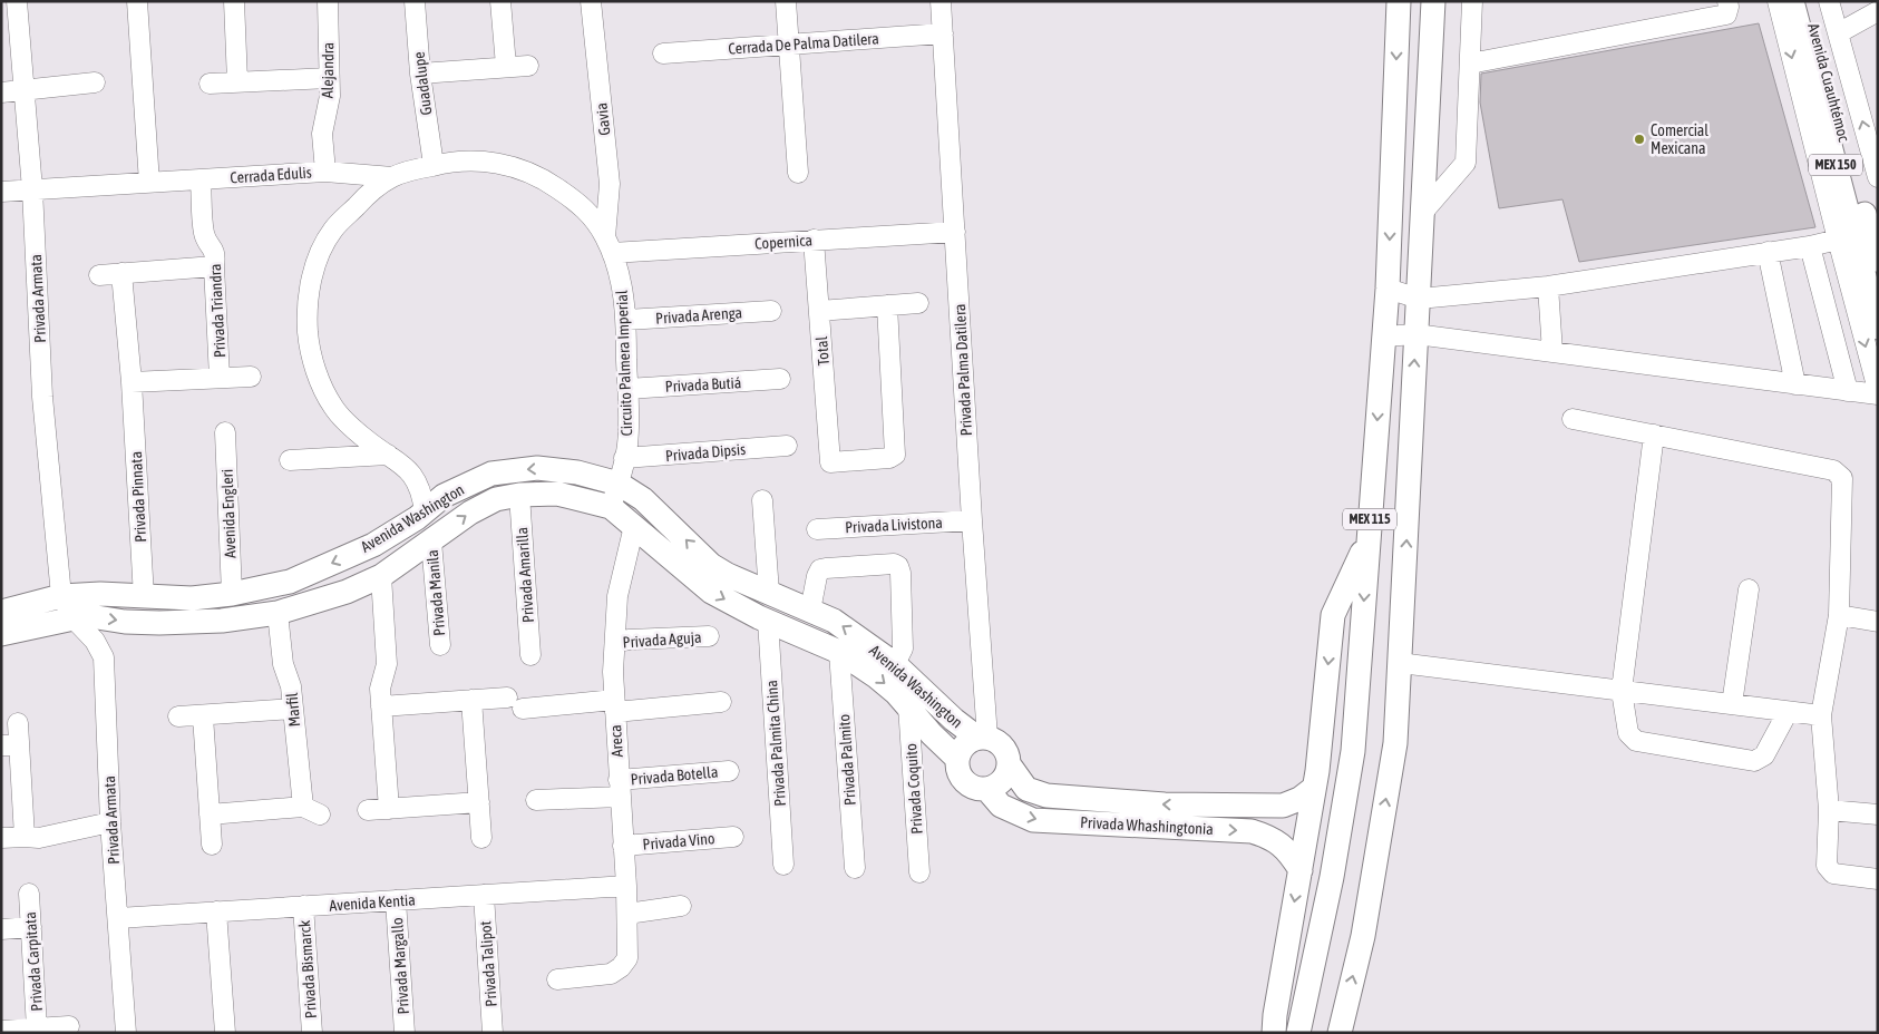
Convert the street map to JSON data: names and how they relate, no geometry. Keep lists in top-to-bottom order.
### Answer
{
  "streets": {
    "main road": [
      "Avenida Cuauhtémoc",
      "MEX 150",
      "Avenida Washington",
      "MEX 115",
      "Privada Whashingtonia"
    ],
    "street": [
      "Cerrada De Palma Datilera",
      "Alejandra",
      "Guadalupe",
      "Gavia",
      "Cerrada Edulis",
      "Copernica",
      "Privada Armata",
      "Privada Triandra",
      "Privada Arenga",
      "Total",
      "Circuito Palmera Imperial",
      "Privada Palma Datilera",
      "Privada Butiá",
      "Privada Dipsis",
      "Privada Pinnata",
      "Avenida Engleri",
      "Privada Livistona",
      "Privada Amarilla",
      "Privada Manila",
      "Privada Aguja",
      "Marfil",
      "Areca",
      "Privada Palmita China",
      "Privada Palmito",
      "Privada Botella",
      "Privada Coquito",
      "Privada Vino",
      "Avenida Kentia",
      "Privada Carpitata",
      "Privada Talipot",
      "Privada Margallo",
      "Privada Bismarck"
    ]
  },
  "crossings": [
    ["Cerrada De Palma Datilera", "Privada Palma Datilera"],
    ["Alejandra", "Cerrada Edulis"],
    ["Guadalupe", "Circuito Palmera Imperial"],
    ["Gavia", "Copernica"],
    ["Gavia", "Circuito Palmera Imperial"],
    ["Cerrada Edulis", "Privada Armata"],
    ["Cerrada Edulis", "Privada Triandra"],
    ["Cerrada Edulis", "Circuito Palmera Imperial"],
    ["Copernica", "Total"],
    ["Copernica", "Circuito Palmera Imperial"],
    ["Copernica", "Privada Palma Datilera"],
    ["Privada Armata", "Avenida Washington"],
    ["Privada Armata", "Avenida Kentia"],
    ["Privada Arenga", "Circuito Palmera Imperial"],
    ["Circuito Palmera Imperial", "Privada Butiá"],
    ["Circuito Palmera Imperial", "Privada Dipsis"],
    ["Circuito Palmera Imperial", "Avenida Washington"],
    ["Privada Palma Datilera", "Avenida Washington"],
    ["Privada Palma Datilera", "Privada Livistona"],
    ["Privada Palma Datilera", "Privada Whashingtonia"],
    ["Privada Pinnata", "Avenida Washington"],
    ["Avenida Engleri", "Avenida Washington"],
    ["Avenida Washington", "Privada Amarilla"],
    ["Avenida Washington", "Privada Manila"],
    ["Avenida Washington", "Marfil"],
    ["Avenida Washington", "Areca"],
    ["Avenida Washington", "Privada Palmita China"],
    ["Avenida Washington", "Privada Palmito"],
    ["Avenida Washington", "Privada Coquito"],
    ["Avenida Washington", "Privada Whashingtonia"],
    ["Privada Aguja", "Areca"],
    ["Areca", "Privada Botella"],
    ["Areca", "Privada Vino"],
    ["Areca", "Avenida Kentia"],
    ["Avenida Kentia", "Privada Talipot"],
    ["Avenida Kentia", "Privada Margallo"],
    ["Avenida Kentia", "Privada Bismarck"]
  ],
  "places": ["Comercial Mexicana"]
}
